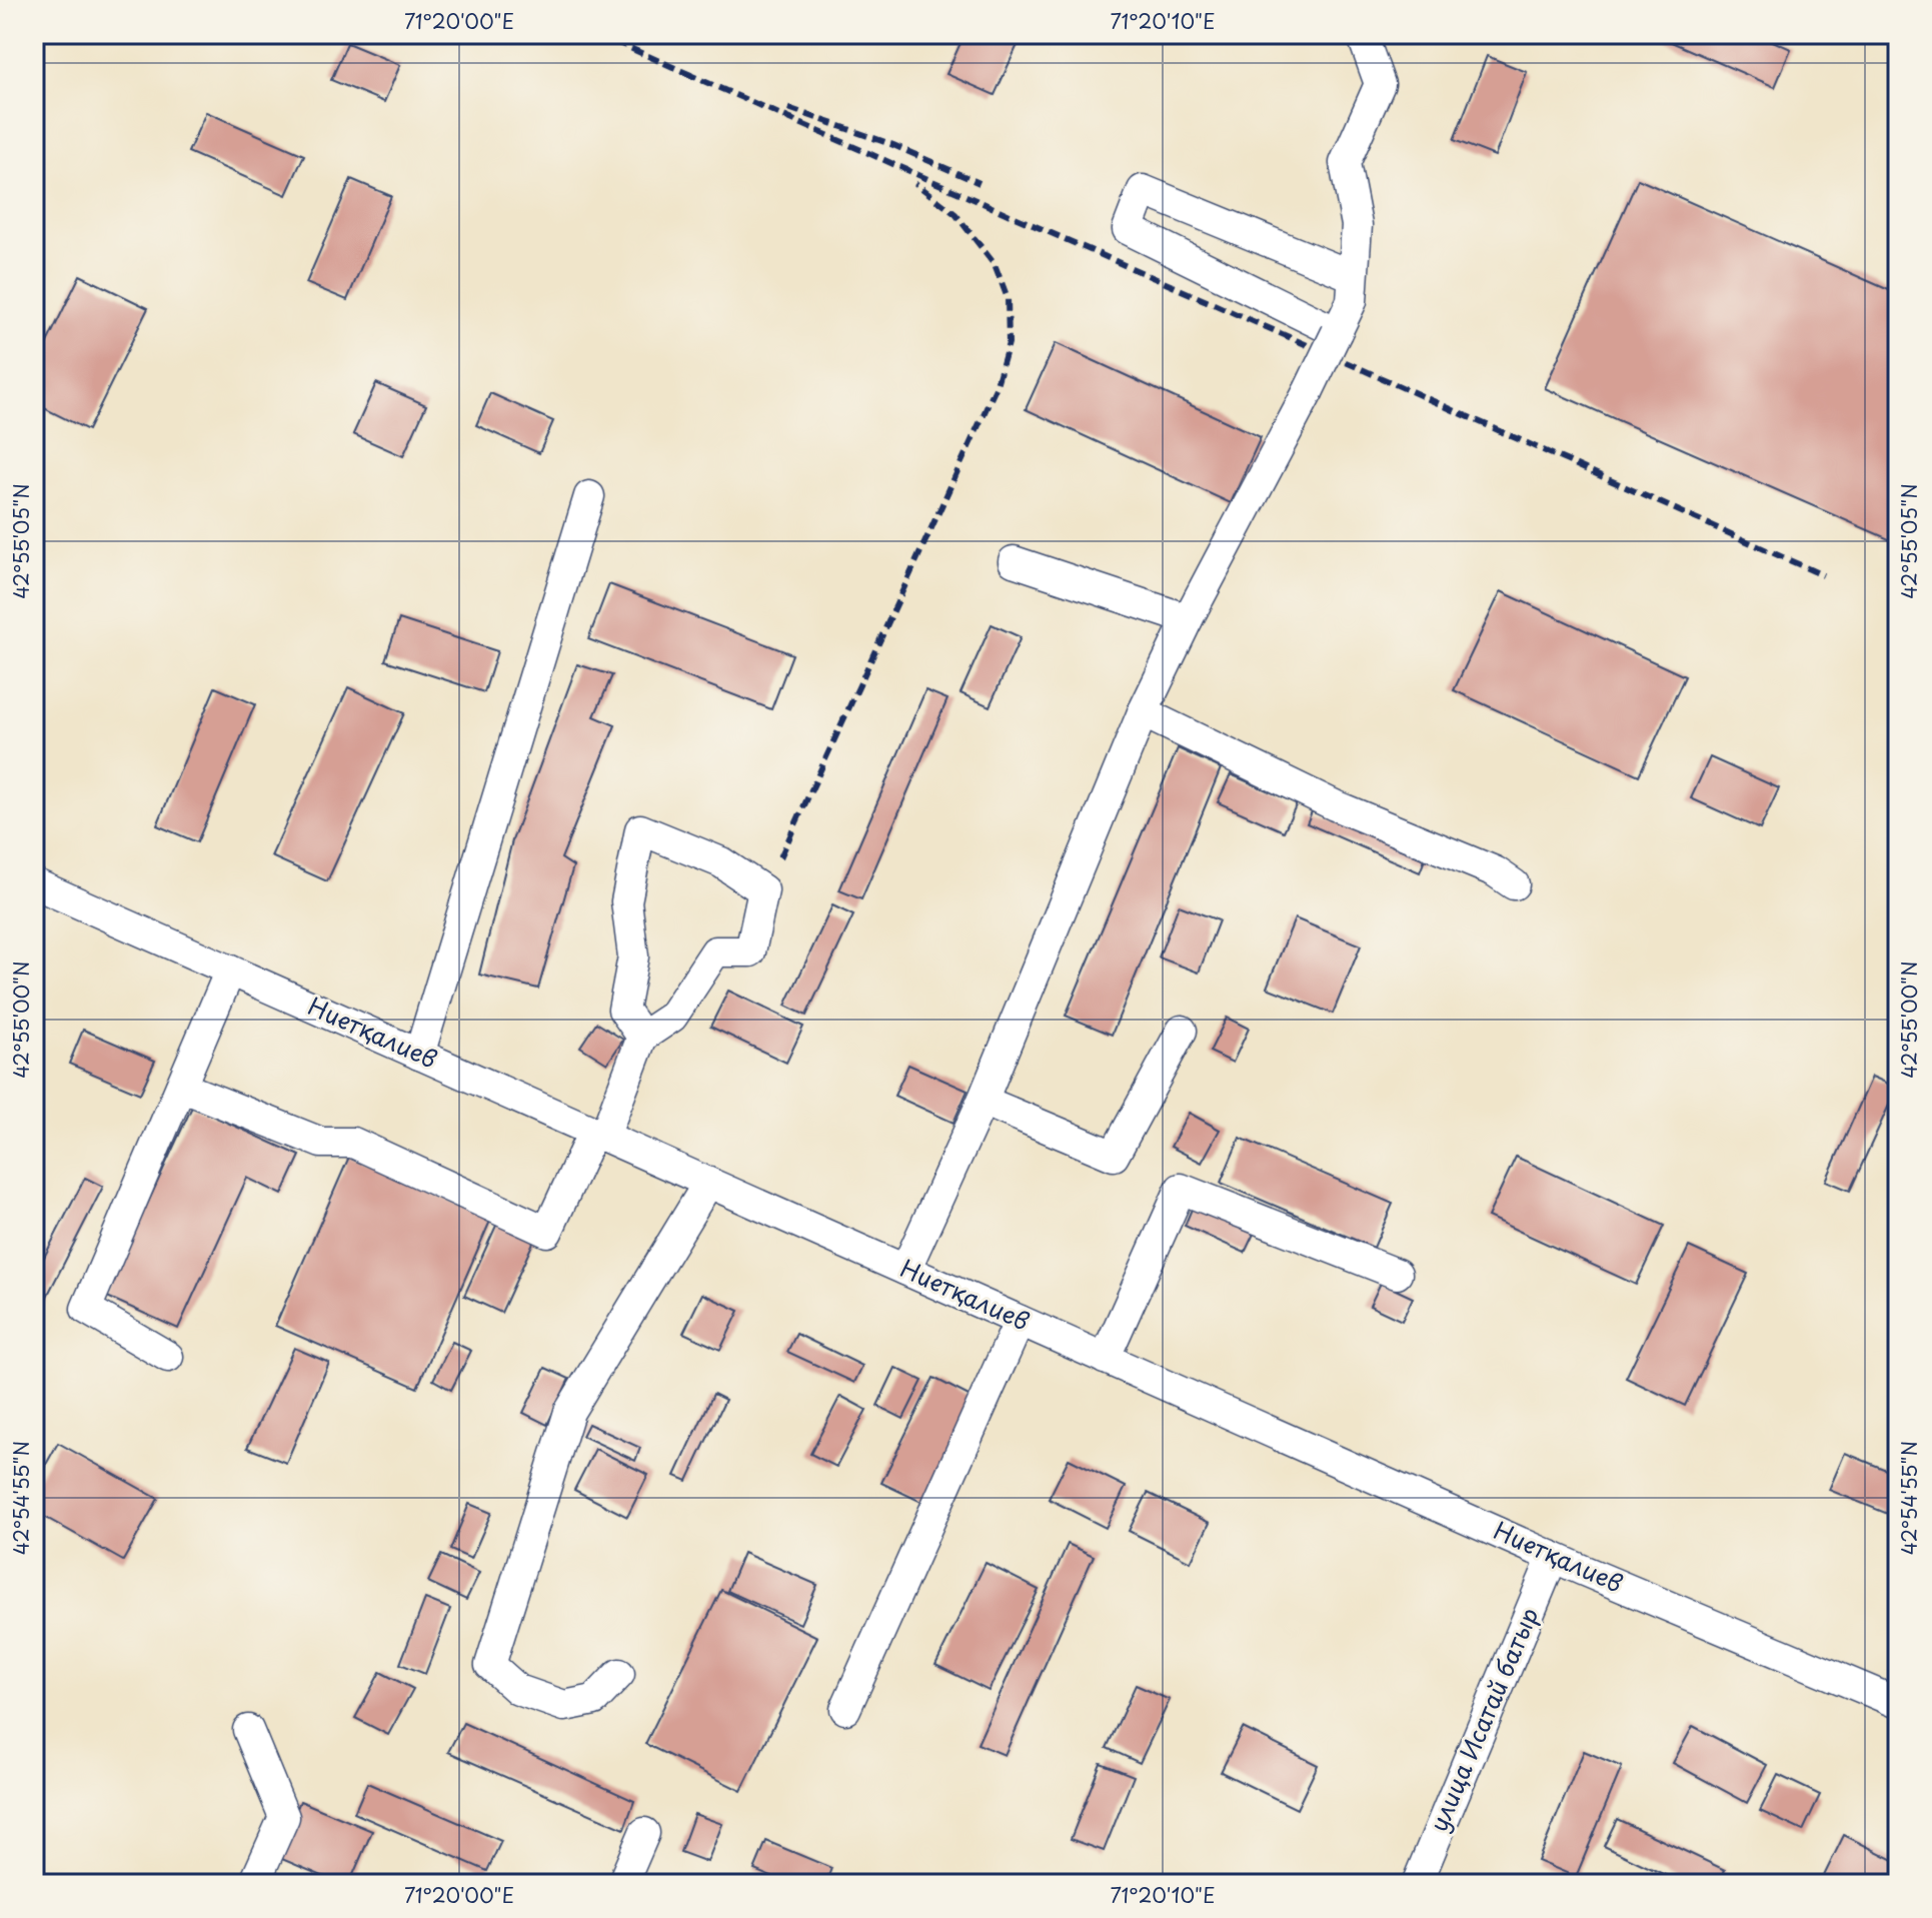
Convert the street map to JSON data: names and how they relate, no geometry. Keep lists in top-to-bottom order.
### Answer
{
  "streets": {
    "street": ["Ниетқалиев", "улица Исатай батыр"]
  },
  "crossings": [
    ["Ниетқалиев", "улица Исатай батыр"]
  ],
  "coordinates": [
    "71°20'00\"E",
    "71°20'10\"E",
    "42°55'05\"N",
    "42°55'00\"N",
    "42°54'55\"N"
  ]
}
